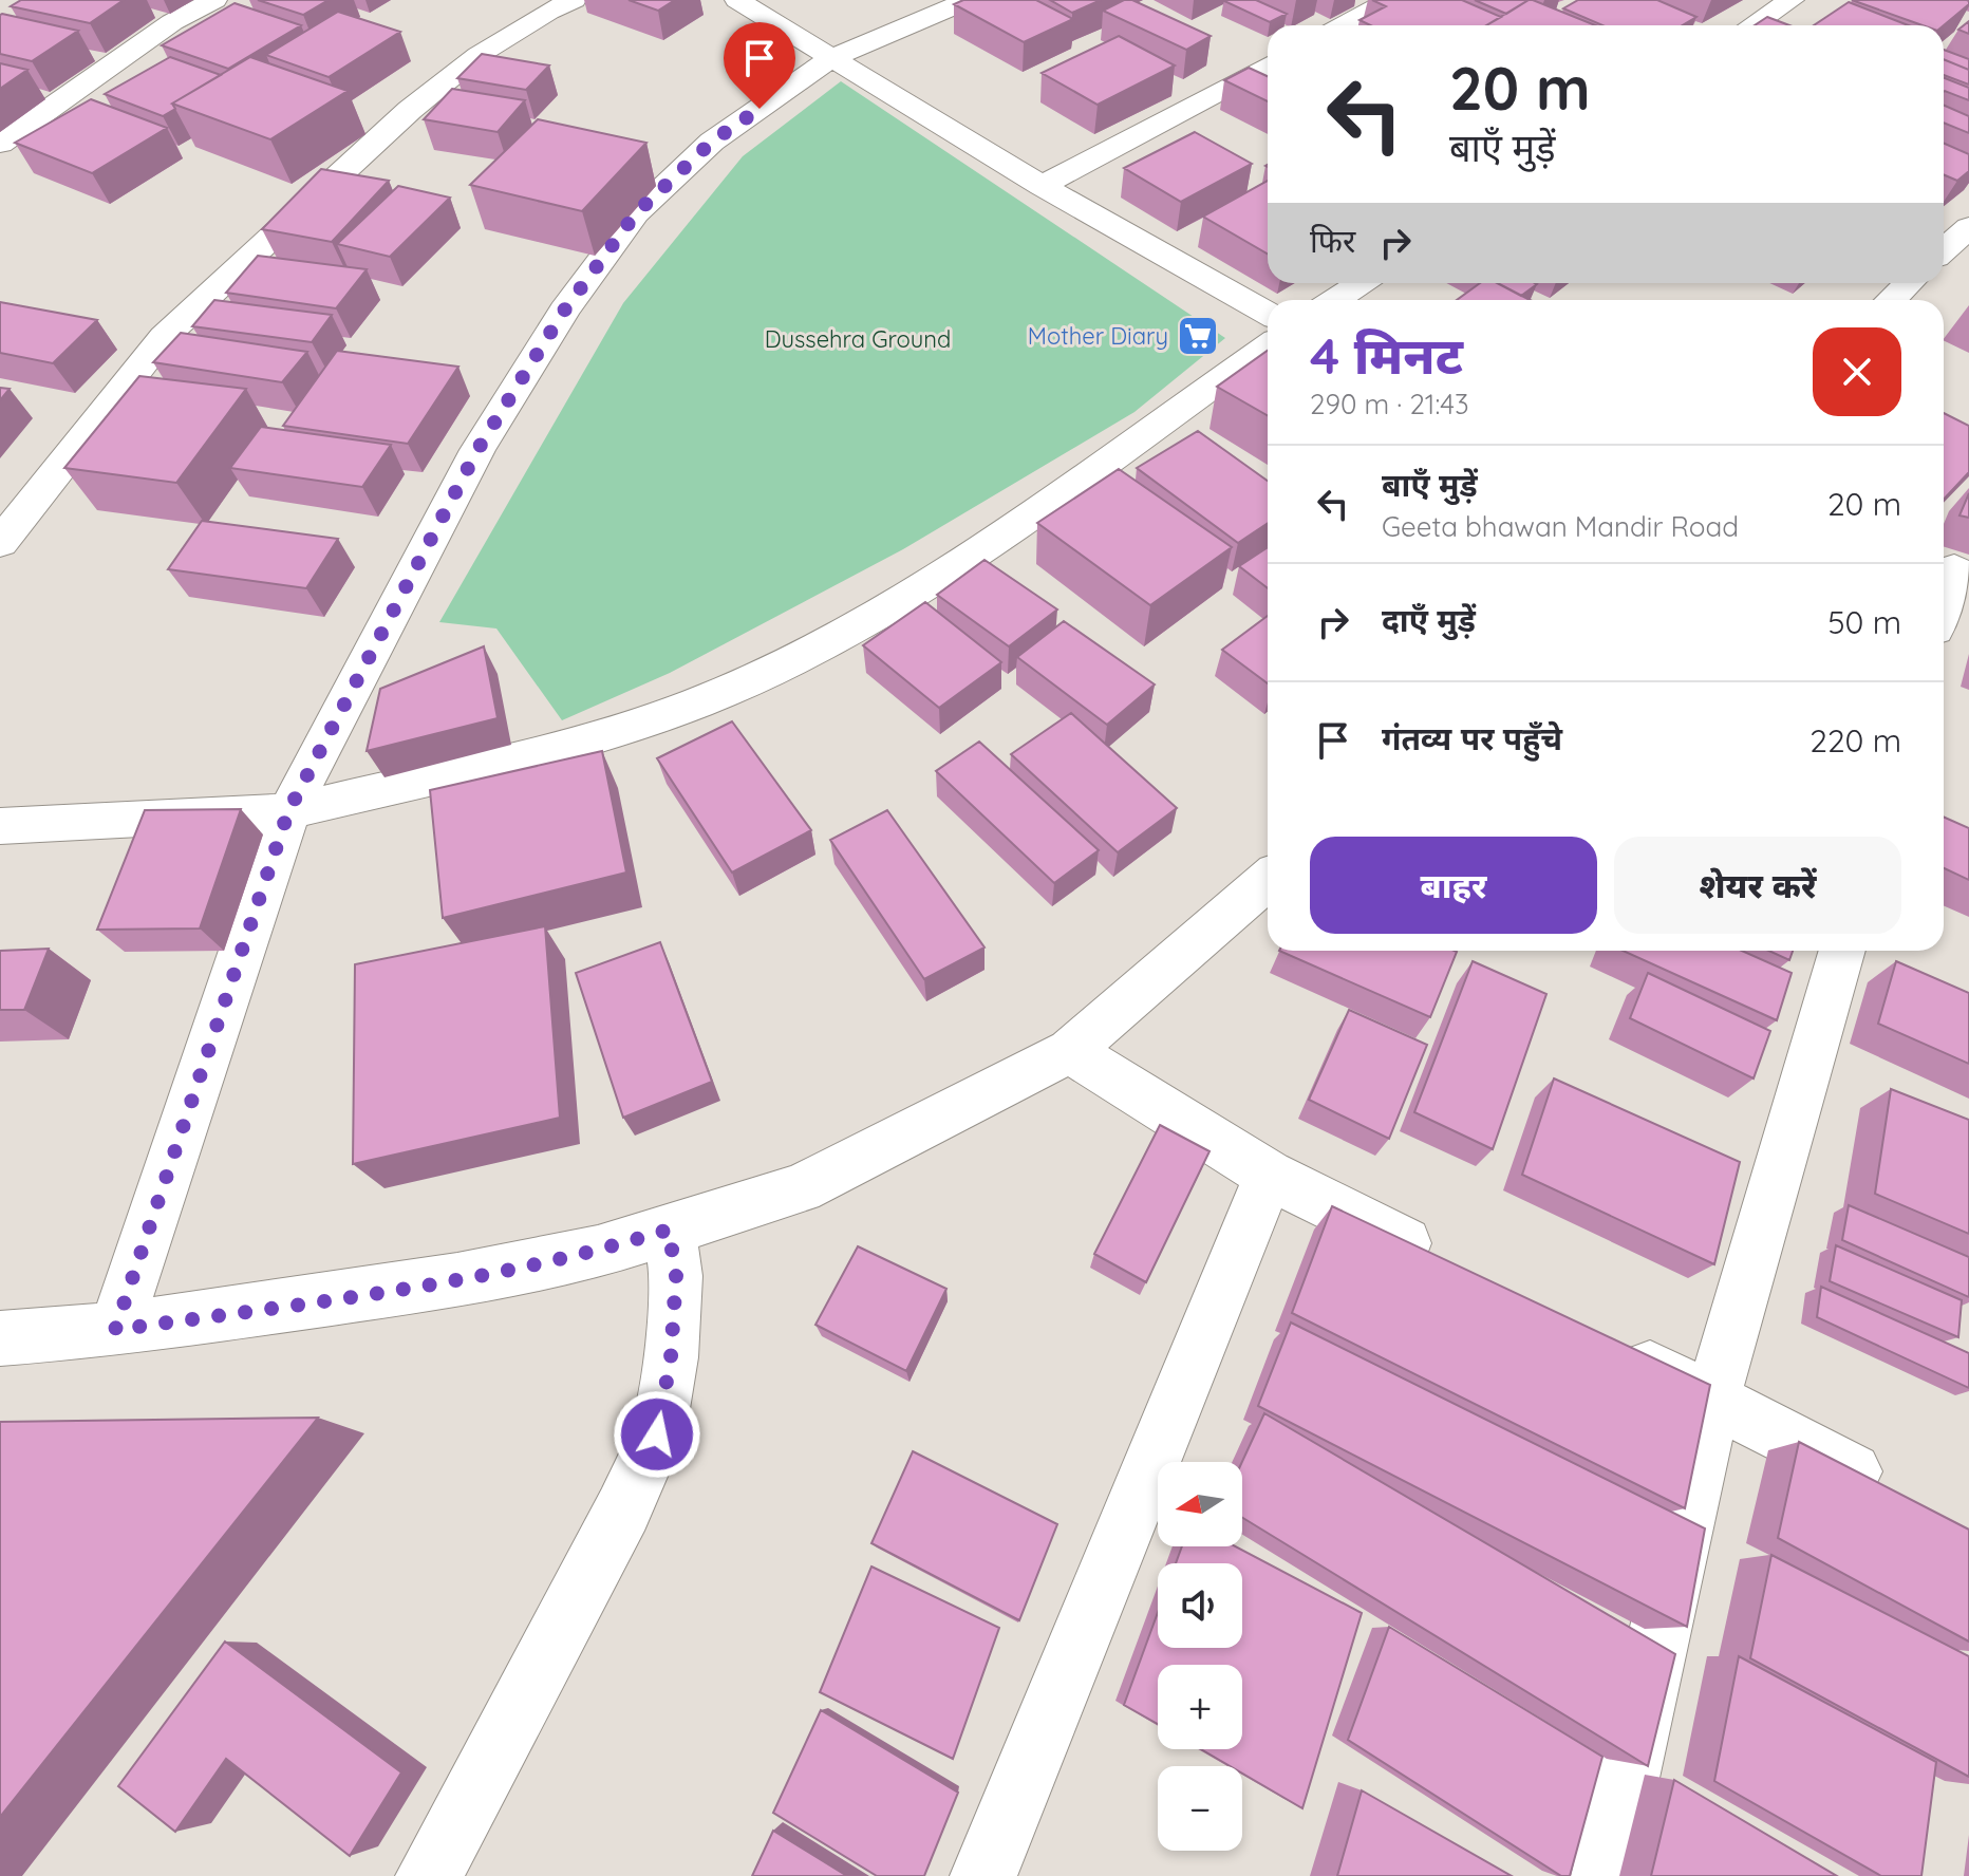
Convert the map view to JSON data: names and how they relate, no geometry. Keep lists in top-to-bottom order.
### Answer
{
  "parks": ["Dussehra Ground"],
  "places": {
    "supermarket": ["Mother Diary"]
  },
  "north": "left",
  "page": {
    "turn": ["20 m", "बाएँ मुड़ें"],
    "then": "फिर",
    "heading": ["4 मिनट", "290 m · 21:43"],
    "list": [
      {
        "name": "बाएँ मुड़ें",
        "note": "Geeta bhawan Mandir Road",
        "value": "20 m"
      },
      {
        "name": "दाएँ मुड़ें",
        "value": "50 m"
      },
      {
        "name": "गंतव्य पर पहुँचे",
        "value": "220 m"
      }
    ],
    "buttons": ["बाहर", "शेयर करें"],
    "map_buttons": ["+", "−"]
  }
}
